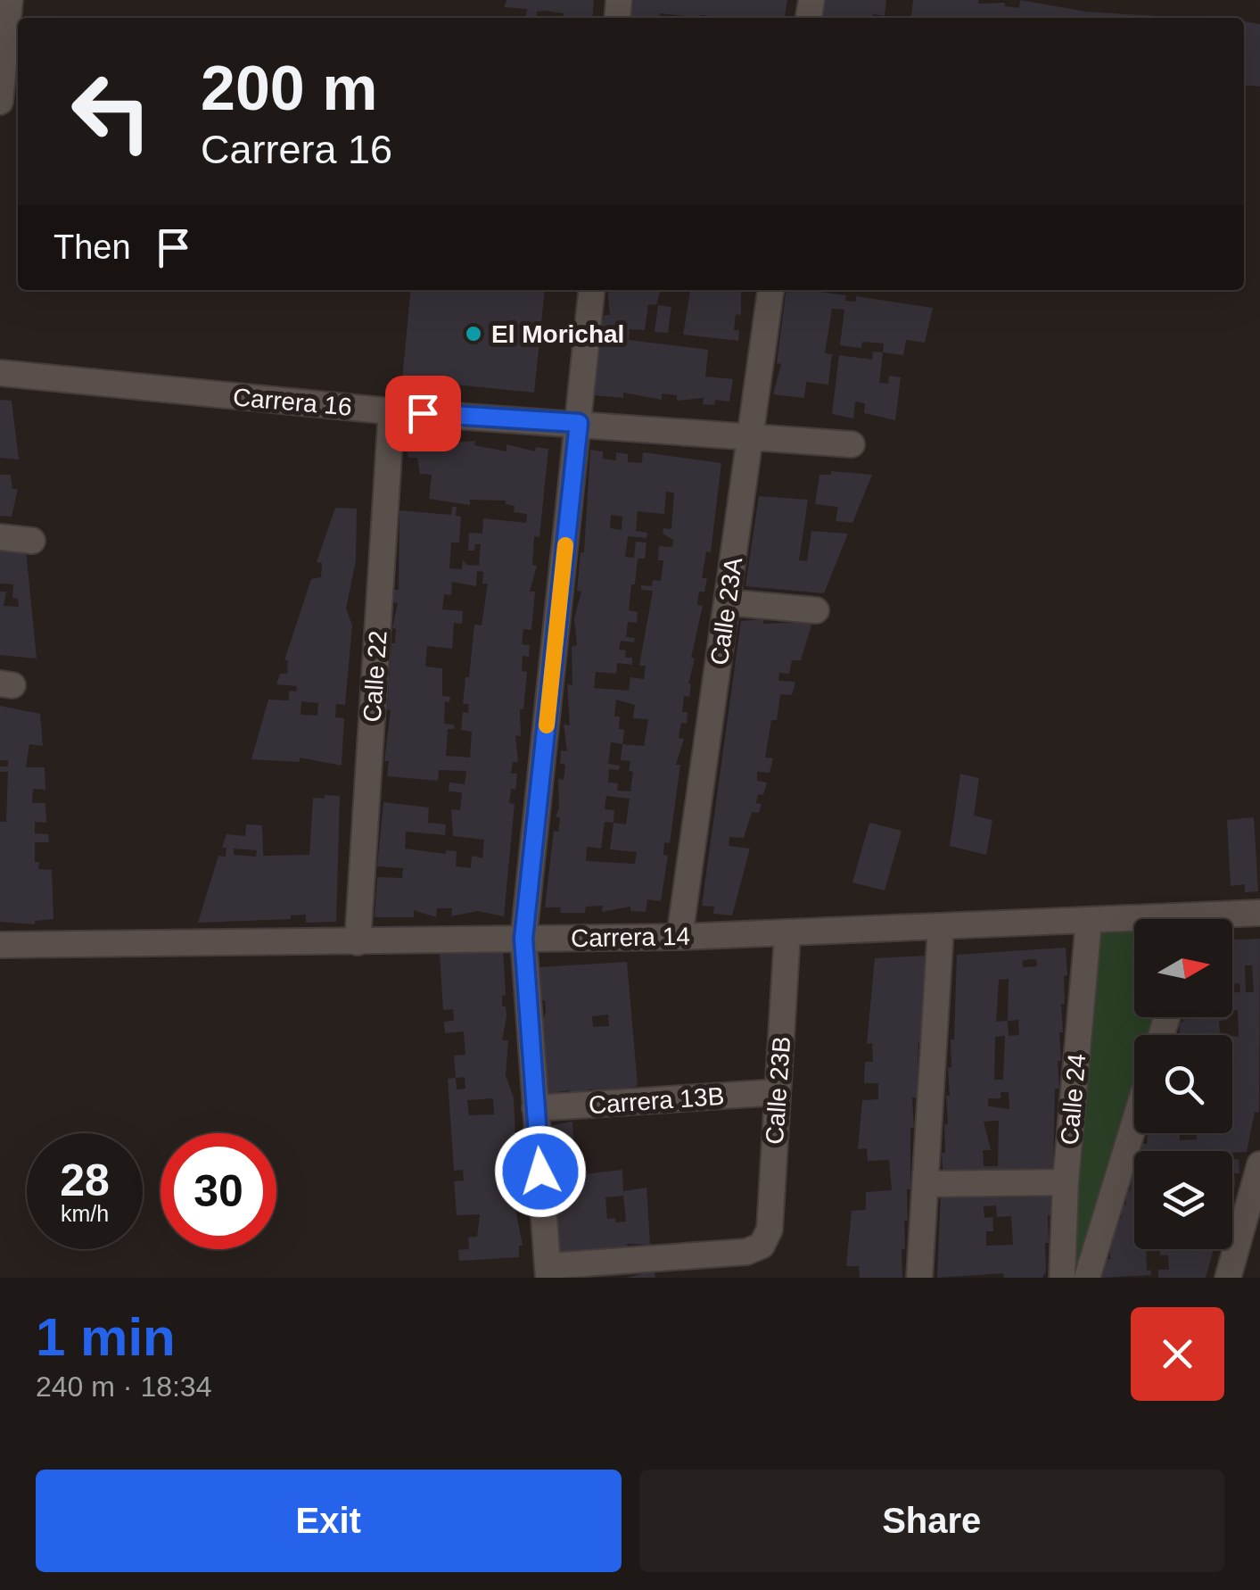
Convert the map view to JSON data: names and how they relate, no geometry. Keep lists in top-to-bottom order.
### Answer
{
  "streets": {
    "street": [
      "Carrera 16",
      "Calle 23A",
      "Calle 22",
      "Carrera 14",
      "Calle 23B",
      "Calle 24",
      "Carrera 13B"
    ]
  },
  "crossings": [
    ["Carrera 16", "Calle 23A"],
    ["Carrera 16", "Calle 22"],
    ["Calle 23A", "Carrera 14"],
    ["Calle 22", "Carrera 14"],
    ["Carrera 14", "Calle 23B"],
    ["Carrera 14", "Calle 24"],
    ["Calle 23B", "Carrera 13B"]
  ],
  "places": ["El Morichal"],
  "north": "right",
  "page": {
    "turn": ["200 m", "Carrera 16"],
    "then": "Then",
    "speed": "28 km/h",
    "limit": "30",
    "heading": ["1 min", "240 m · 18:34"],
    "buttons": ["Exit", "Share"]
  }
}
